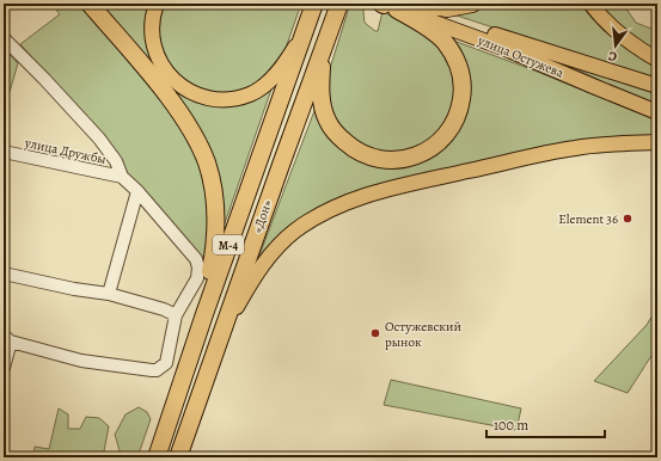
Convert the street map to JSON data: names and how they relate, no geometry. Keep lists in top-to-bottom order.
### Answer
{
  "streets": {
    "highway": ["«Дон»", "М-4"],
    "main road": ["улица Остужева"],
    "street": ["улица Дружбы"]
  },
  "places": ["Element 36", "Остужевский рынок"],
  "scale_bar": "100 m",
  "north": "bottom"
}
